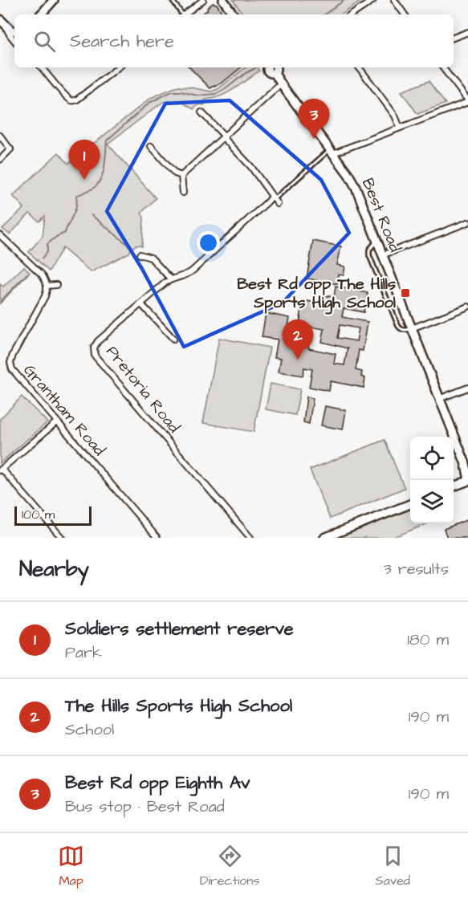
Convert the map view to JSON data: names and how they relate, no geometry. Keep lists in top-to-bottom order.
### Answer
{
  "streets": {
    "main road": ["Best Road"],
    "street": ["Pretoria Road", "Grantham Road"]
  },
  "places": {
    "transit": ["Best Rd opp The Hills Sports High School"]
  },
  "scale_bar": "100 m",
  "page": {
    "search": "Search here",
    "pins": ["3", "1", "2"],
    "scale": "100 m",
    "heading": ["Nearby", "3 results"],
    "list": [
      {
        "mark": "1",
        "name": "Soldiers settlement reserve",
        "note": "Park",
        "value": "180 m"
      },
      {
        "mark": "2",
        "name": "The Hills Sports High School",
        "note": "School",
        "value": "190 m"
      },
      {
        "mark": "3",
        "name": "Best Rd opp Eighth Av",
        "note": "Bus stop · Best Road",
        "value": "190 m"
      }
    ],
    "nav": ["Map", "Directions", "Saved"]
  }
}
